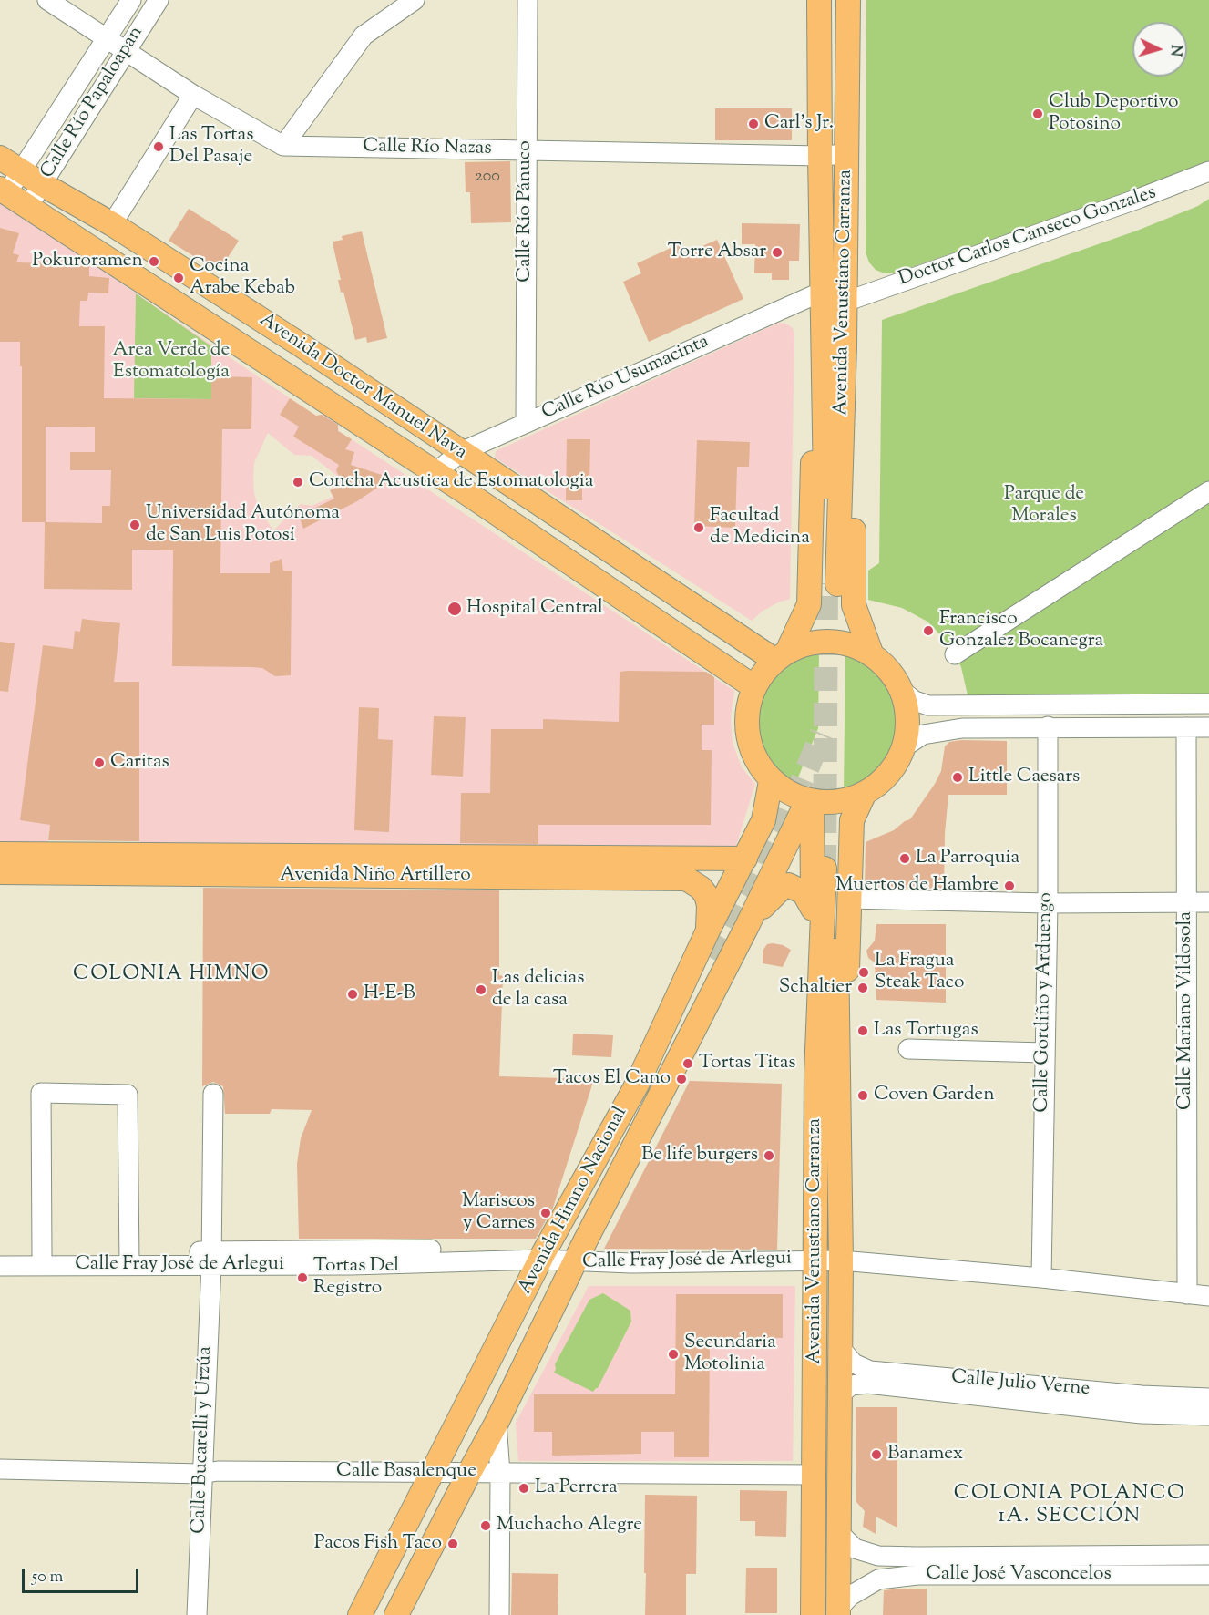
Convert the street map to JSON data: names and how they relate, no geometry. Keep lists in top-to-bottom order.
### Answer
{
  "streets": {
    "main road": [
      "Avenida Venustiano Carranza",
      "Avenida Doctor Manuel Nava",
      "Avenida Niño Artillero",
      "Avenida Himno Nacional"
    ],
    "street": [
      "Calle Río Papaloapan",
      "Calle Río Nazas",
      "Calle Río Pánuco",
      "Doctor Carlos Canseco Gonzales",
      "Calle Río Usumacinta",
      "Calle Gordiño y Arduengo",
      "Calle Mariano Vildosola",
      "Calle Fray José de Arlegui",
      "Calle Julio Verne",
      "Calle Bucarelli y Urzúa",
      "Calle Basalenque",
      "Calle José Vasconcelos"
    ]
  },
  "crossings": [
    ["Calle Río Papaloapan", "Calle Río Nazas"],
    ["Calle Río Papaloapan", "Avenida Doctor Manuel Nava"],
    ["Calle Río Nazas", "Calle Río Pánuco"],
    ["Calle Río Nazas", "Avenida Venustiano Carranza"],
    ["Calle Río Pánuco", "Calle Río Usumacinta"],
    ["Doctor Carlos Canseco Gonzales", "Avenida Venustiano Carranza"],
    ["Avenida Venustiano Carranza", "Calle Río Usumacinta"],
    ["Avenida Venustiano Carranza", "Calle Fray José de Arlegui"],
    ["Avenida Venustiano Carranza", "Calle Julio Verne"],
    ["Avenida Venustiano Carranza", "Calle Basalenque"],
    ["Avenida Venustiano Carranza", "Calle José Vasconcelos"],
    ["Calle Río Usumacinta", "Avenida Doctor Manuel Nava"],
    ["Avenida Doctor Manuel Nava", "Avenida Himno Nacional"],
    ["Avenida Niño Artillero", "Avenida Himno Nacional"],
    ["Calle Gordiño y Arduengo", "Calle Fray José de Arlegui"],
    ["Calle Mariano Vildosola", "Calle Fray José de Arlegui"],
    ["Avenida Himno Nacional", "Calle Fray José de Arlegui"],
    ["Avenida Himno Nacional", "Calle Basalenque"],
    ["Calle Fray José de Arlegui", "Calle Bucarelli y Urzúa"],
    ["Calle Bucarelli y Urzúa", "Calle Basalenque"]
  ],
  "districts": ["COLONIA HIMNO", "COLONIA POLANCO 1A. SECCIÓN"],
  "parks": ["Area Verde de Estomatología", "Parque de Morales"],
  "places": [
    "Club Deportivo Potosino",
    "Carl's Jr.",
    "Las Tortas Del Pasaje",
    "Torre Absar",
    "Pokuroramen",
    "Cocina Arabe Kebab",
    "Concha Acustica de Estomatologia",
    "Universidad Autónoma de San Luis Potosí",
    "Facultad de Medicina",
    "Hospital Central",
    "Francisco Gonzalez Bocanegra",
    "Caritas",
    "Little Caesars",
    "La Parroquia",
    "Muertos de Hambre",
    "La Fragua Steak Taco",
    "Schaltier",
    "Las delicias de la casa",
    "H-E-B",
    "Las Tortugas",
    "Tortas Titas",
    "Tacos El Cano",
    "Coven Garden",
    "Be life burgers",
    "Mariscos y Carnes",
    "Tortas Del Registro",
    "Secundaria Motolinia",
    "Banamex",
    "La Perrera",
    "Muchacho Alegre",
    "Pacos Fish Taco"
  ],
  "house_numbers": ["200"],
  "scale_bar": "50 m",
  "north": "right"
}
